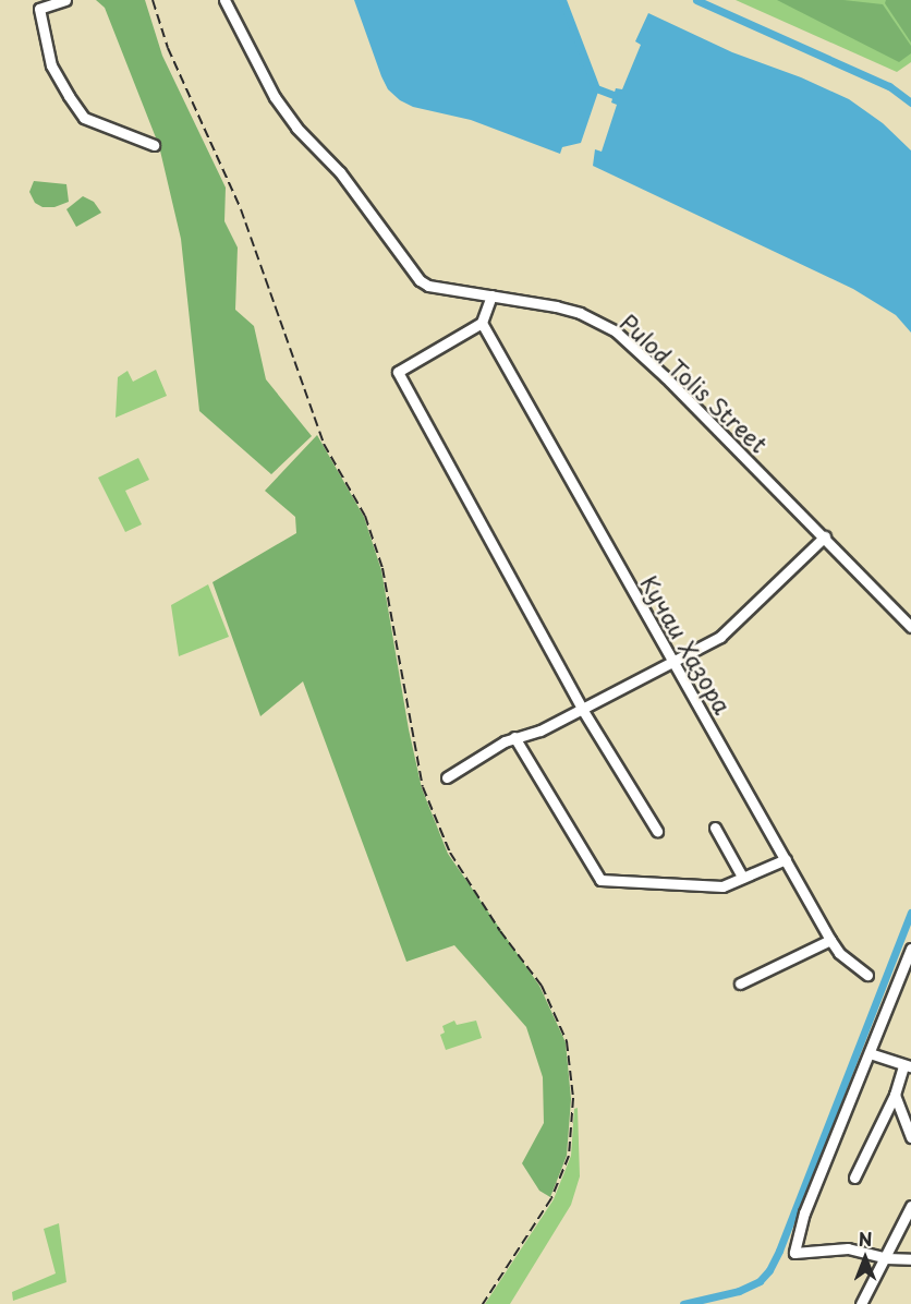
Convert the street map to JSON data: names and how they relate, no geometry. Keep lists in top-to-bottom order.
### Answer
{
  "streets": {
    "street": ["Pulod Tolis Street", "Кучаи Хазора"]
  },
  "north": "top"
}
